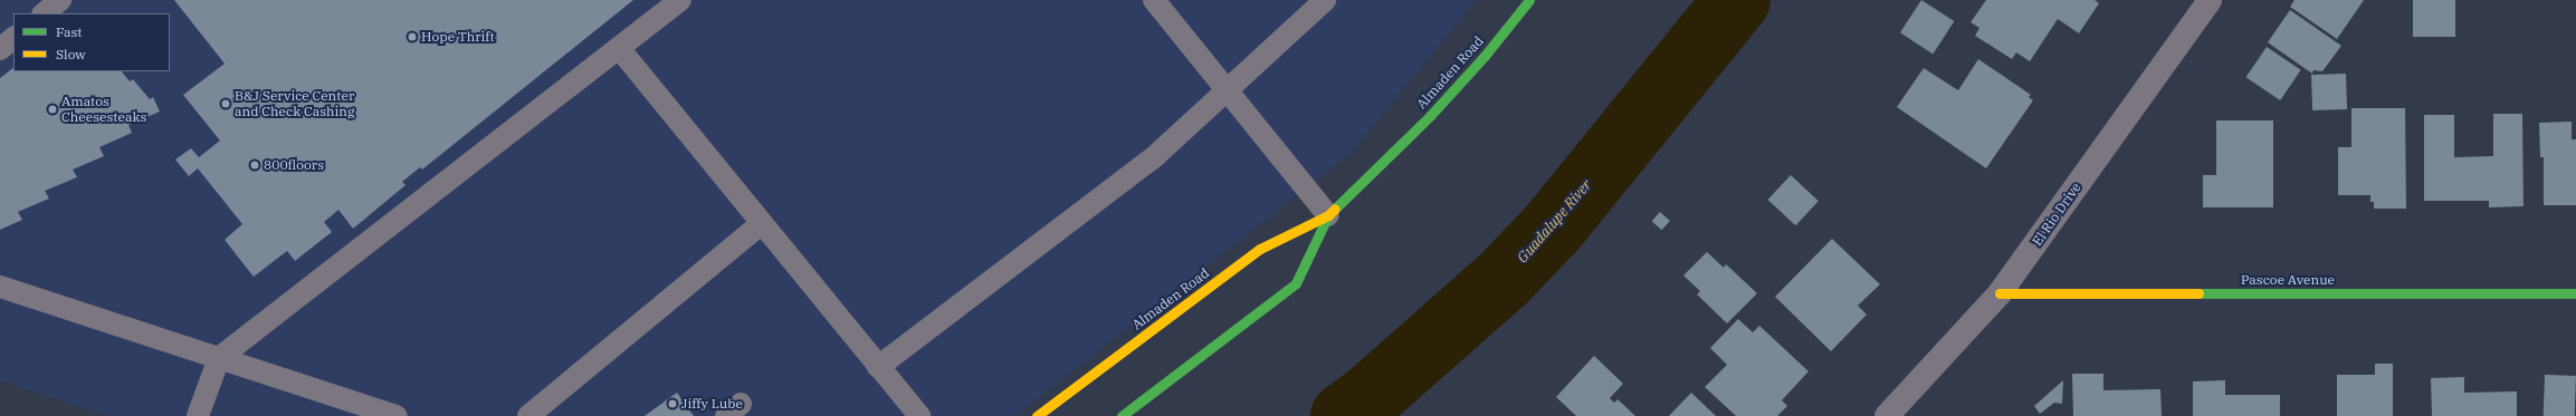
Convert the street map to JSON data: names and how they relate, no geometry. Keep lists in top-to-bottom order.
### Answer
{
  "streets": {
    "street": ["Almaden Road", "El Rio Drive", "Pascoe Avenue"]
  },
  "crossings": [
    ["El Rio Drive", "Pascoe Avenue"]
  ],
  "water": ["Guadalupe River"],
  "places": [
    "Hope Thrift",
    "B&J Service Center and Check Cashing",
    "Amatos Cheesesteaks",
    "800floors",
    "Jiffy Lube"
  ],
  "legend": ["Fast", "Slow"]
}
